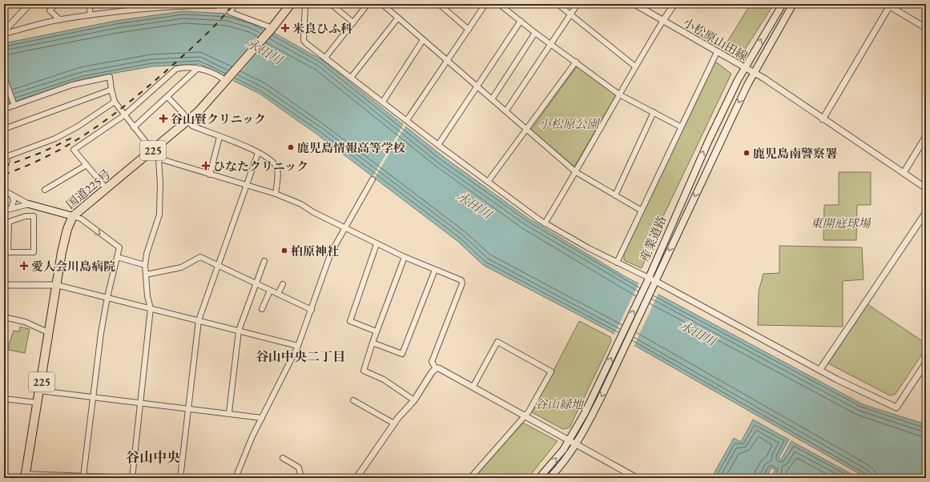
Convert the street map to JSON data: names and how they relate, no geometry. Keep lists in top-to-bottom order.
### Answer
{
  "streets": {
    "highway": ["225", "国道225号"],
    "main road": ["産業道路"],
    "street": ["小松原山田線"]
  },
  "crossings": [
    ["小松原山田線", "産業道路"]
  ],
  "districts": ["谷山中央二丁目", "谷山中央"],
  "water": ["永田川"],
  "parks": ["小松原公園", "東開庭球場", "谷山緑地"],
  "places": {
    "health": [
      "米良ひふ科",
      "谷山賢クリニック",
      "ひなたクリニック",
      "愛人会川島病院"
    ],
    "other": ["鹿児島情報高等学校", "鹿児島南警察署", "柏原神社"]
  }
}
